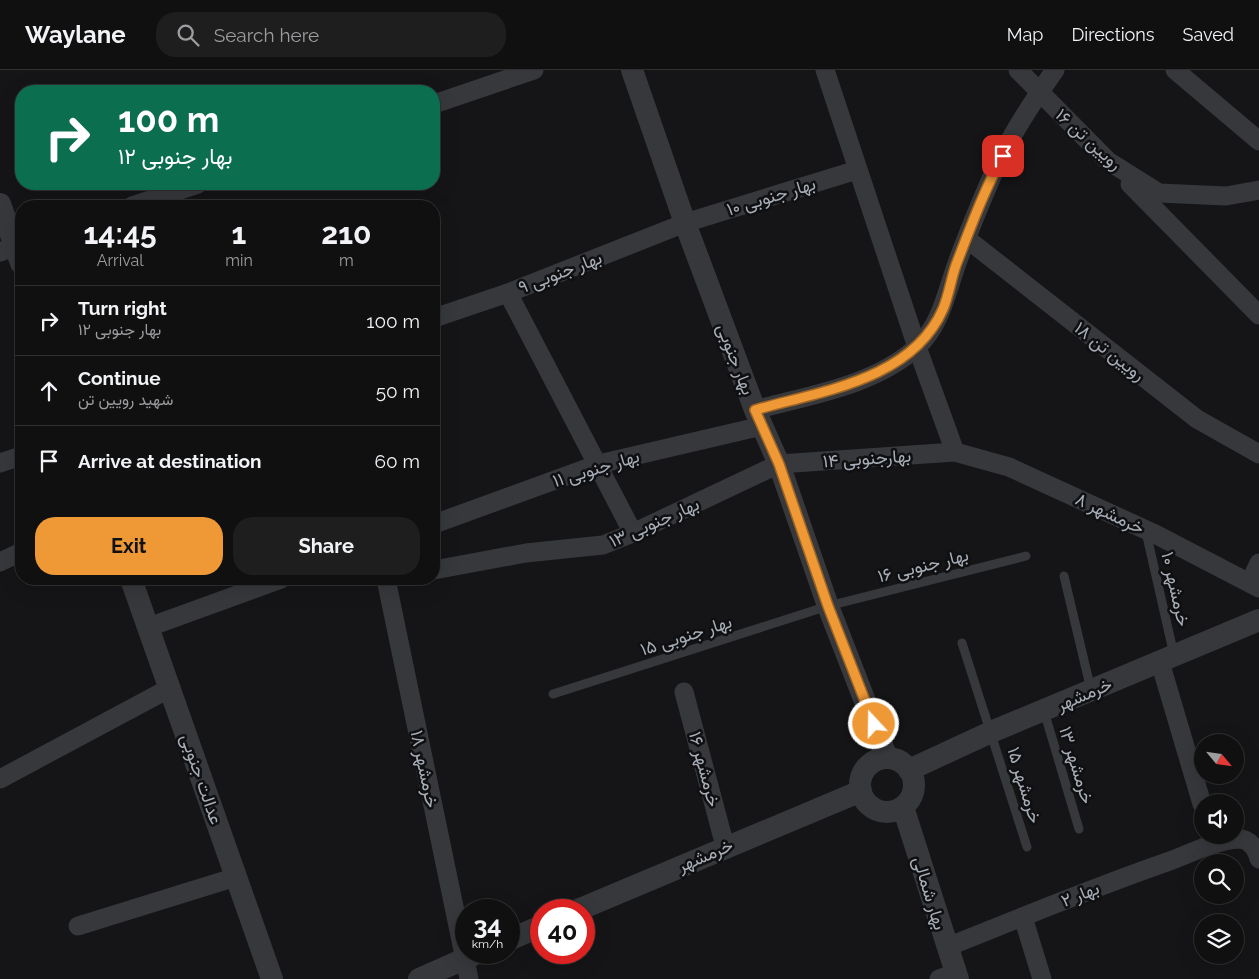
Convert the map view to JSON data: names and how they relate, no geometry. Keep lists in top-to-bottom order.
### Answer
{
  "streets": {
    "street": [
      "رویین تن ۱۶",
      "بهار جنوبی ۱۰",
      "بهار جنوبی ۹",
      "رویین تن ۱۸",
      "بهار جنوبی",
      "بهارجنوبی ۱۴",
      "بهار جنوبی ۱۱",
      "خرمشهر ۸",
      "بهار جنوبی ۱۳",
      "خرمشهر",
      "خرمشهر ۱۸",
      "خرمشهر ۱۶",
      "عدالت جنوبی",
      "بهار شمالی",
      "بهار ۲"
    ],
    "lane": [
      "بهار جنوبی ۱۶",
      "خرمشهر ۱۰",
      "بهار جنوبی ۱۵",
      "خرمشهر ۱۳",
      "خرمشهر ۱۵"
    ]
  },
  "crossings": [
    ["رویین تن ۱۶", "بهار جنوبی ۱۱"],
    ["بهار جنوبی ۱۰", "بهار جنوبی ۹"],
    ["بهار جنوبی ۱۰", "بهار جنوبی"],
    ["بهار جنوبی ۹", "بهار جنوبی"],
    ["رویین تن ۱۸", "بهار جنوبی ۱۱"],
    ["بهار جنوبی", "بهارجنوبی ۱۴"],
    ["بهار جنوبی", "بهار جنوبی ۱۱"],
    ["بهار جنوبی", "بهار جنوبی ۱۳"],
    ["بهار جنوبی", "بهار جنوبی ۱۶"],
    ["بهار جنوبی", "بهار جنوبی ۱۵"],
    ["بهار جنوبی", "خرمشهر"],
    ["بهار جنوبی", "بهار شمالی"],
    ["بهارجنوبی ۱۴", "خرمشهر ۸"],
    ["بهارجنوبی ۱۴", "بهار جنوبی ۱۳"],
    ["خرمشهر ۸", "خرمشهر ۱۰"],
    ["بهار جنوبی ۱۶", "بهار جنوبی ۱۵"],
    ["خرمشهر ۱۰", "خرمشهر"],
    ["خرمشهر", "خرمشهر ۱۳"],
    ["خرمشهر", "خرمشهر ۱۶"],
    ["خرمشهر", "خرمشهر ۱۵"],
    ["خرمشهر", "بهار شمالی"],
    ["بهار شمالی", "بهار ۲"]
  ],
  "north": "bottom right",
  "page": {
    "header": "Waylane",
    "search": "Search here",
    "nav": ["Map", "Directions", "Saved"],
    "turn": ["100 m", "بهار جنوبی ۱۲"],
    "eta": [
      "14:45",
      "Arrival",
      "1",
      "min",
      "210",
      "m"
    ],
    "list": [
      {
        "name": "Turn right",
        "note": "بهار جنوبی ۱۲",
        "value": "100 m"
      },
      {
        "name": "Continue",
        "note": "شهید رویین تن",
        "value": "50 m"
      },
      {
        "name": "Arrive at destination",
        "value": "60 m"
      }
    ],
    "buttons": ["Exit", "Share"],
    "speed": "34 km/h",
    "limit": "40"
  }
}
